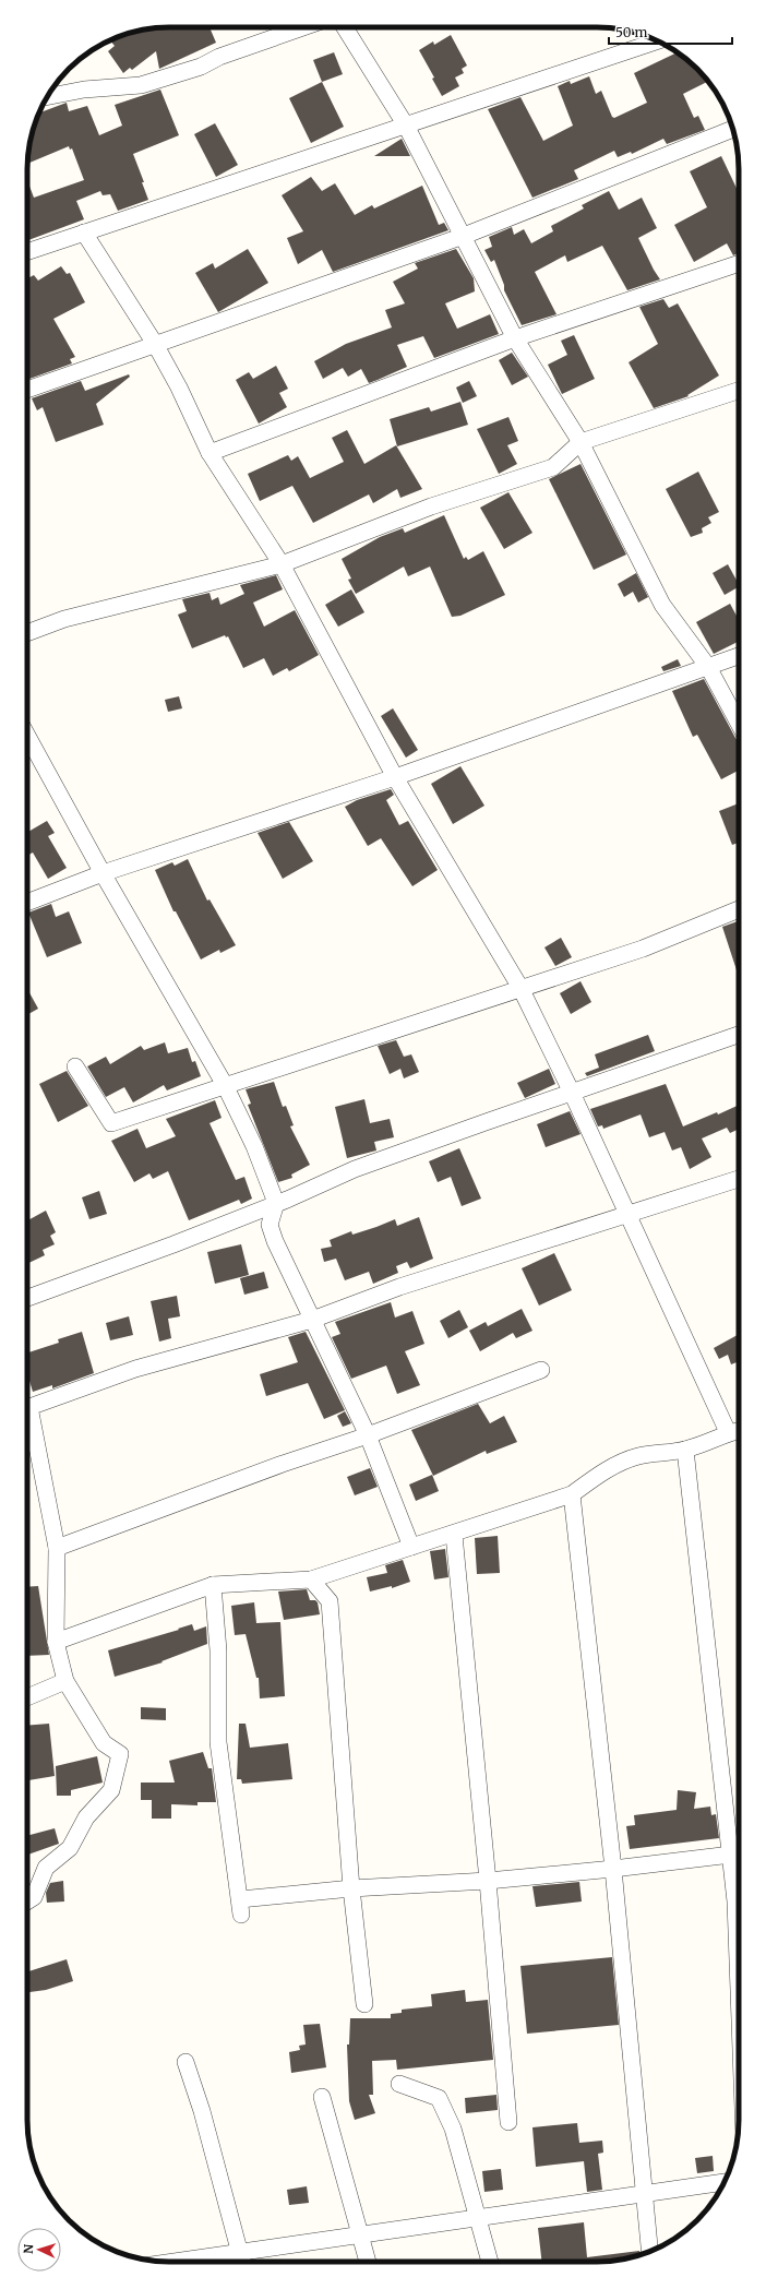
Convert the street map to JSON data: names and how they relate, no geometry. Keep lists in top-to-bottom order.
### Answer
{
  "scale_bar": "50 m",
  "north": "left"
}
